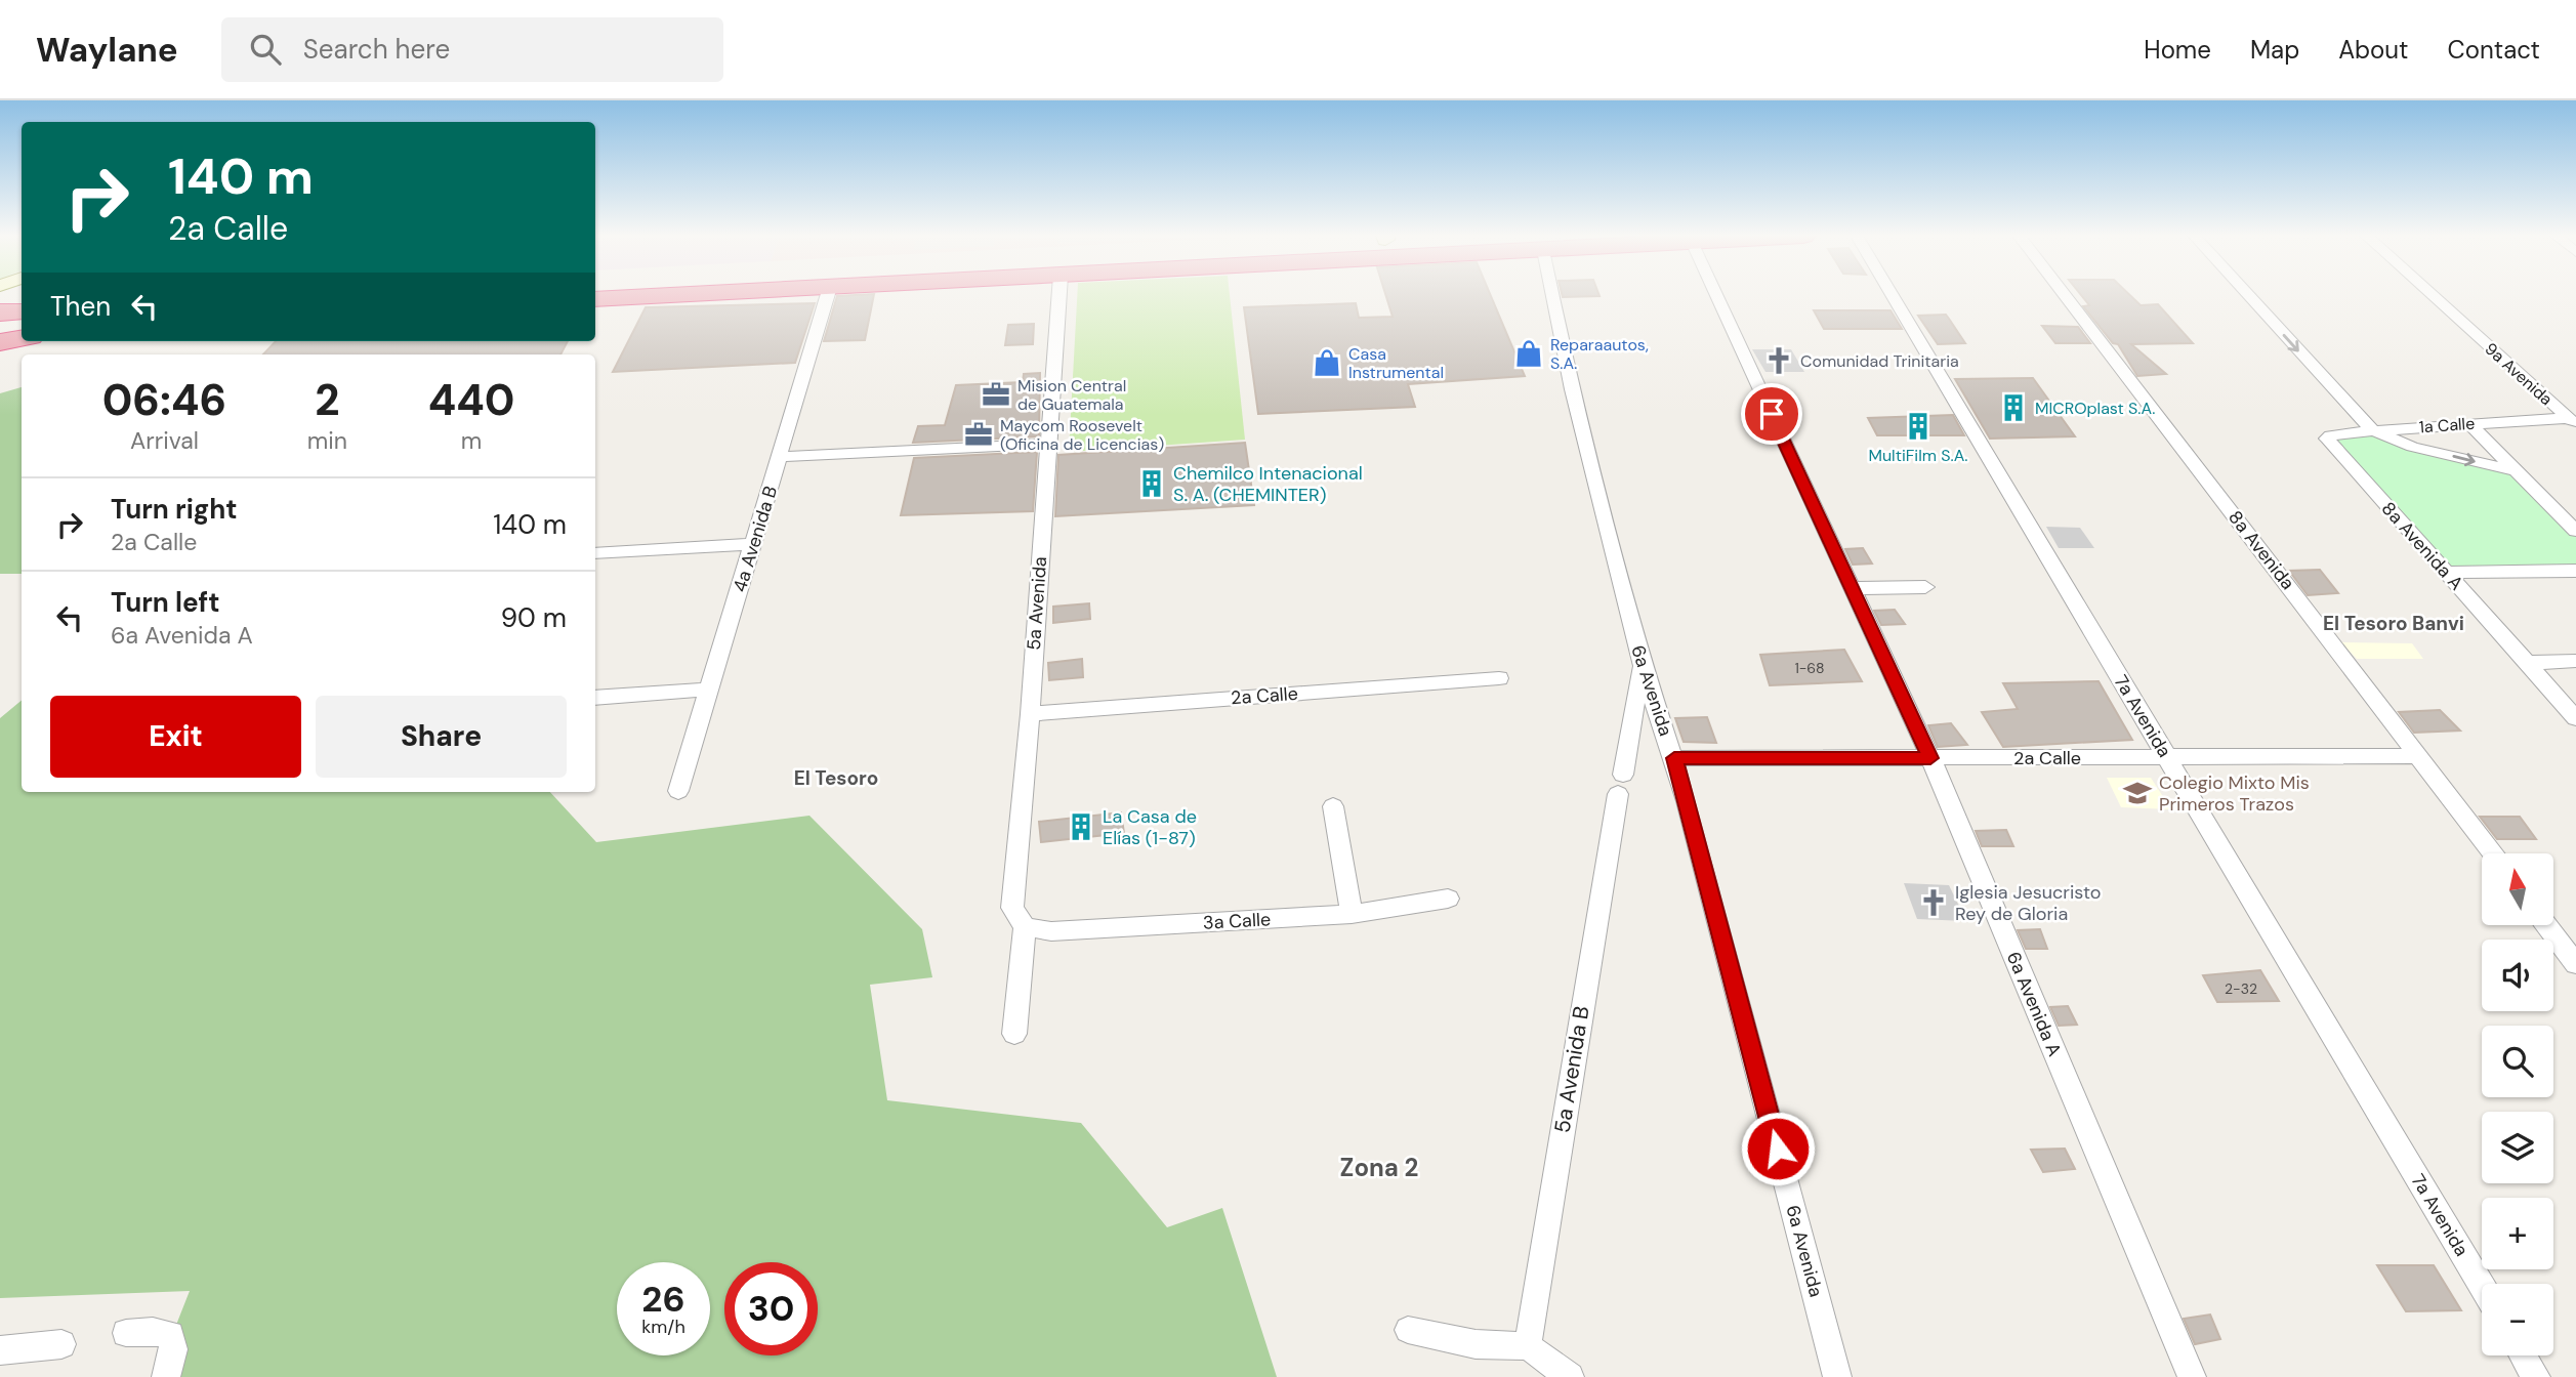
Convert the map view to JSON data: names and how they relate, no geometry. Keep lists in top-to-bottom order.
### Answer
{
  "streets": {
    "street": [
      "9a Avenida",
      "1a Calle",
      "4a Avenida B",
      "8a Avenida A",
      "8a Avenida",
      "5a Avenida",
      "6a Avenida",
      "2a Calle",
      "7a Avenida",
      "3a Calle",
      "6a Avenida A",
      "5a Avenida B"
    ]
  },
  "crossings": [
    ["9a Avenida", "1a Calle"],
    ["1a Calle", "8a Avenida A"],
    ["8a Avenida", "2a Calle"],
    ["5a Avenida", "2a Calle"],
    ["5a Avenida", "3a Calle"],
    ["6a Avenida", "2a Calle"],
    ["6a Avenida", "5a Avenida B"],
    ["2a Calle", "7a Avenida"],
    ["2a Calle", "6a Avenida A"]
  ],
  "districts": ["El Tesoro Banvi", "El Tesoro", "Zona 2"],
  "places": {
    "shop": ["Reparaautos, S.A.", "Casa Instrumental"],
    "church": ["Comunidad Trinitaria", "Iglesia Jesucristo Rey de Gloria"],
    "office": ["Mision Central de Guatemala", "Maycom Roosevelt (Oficina de Licencias)"],
    "building": [
      "MICROplast S.A.",
      "MultiFilm S.A.",
      "Chemilco Intenacional S. A. (CHEMINTER)",
      "La Casa de Elías (1-87)"
    ],
    "school or university": ["Colegio Mixto Mis Primeros Trazos"]
  },
  "house_numbers": ["1-68", "2-32"],
  "north": "top",
  "page": {
    "header": "Waylane",
    "search": "Search here",
    "nav": [
      "Home",
      "Map",
      "About",
      "Contact"
    ],
    "turn": ["140 m", "2a Calle"],
    "then": "Then",
    "eta": [
      "06:46",
      "Arrival",
      "2",
      "min",
      "440",
      "m"
    ],
    "list": [
      {
        "name": "Turn right",
        "note": "2a Calle",
        "value": "140 m"
      },
      {
        "name": "Turn left",
        "note": "6a Avenida A",
        "value": "90 m"
      }
    ],
    "buttons": ["Exit", "Share"],
    "map_buttons": ["+", "−"],
    "speed": "26 km/h",
    "limit": "30"
  }
}
